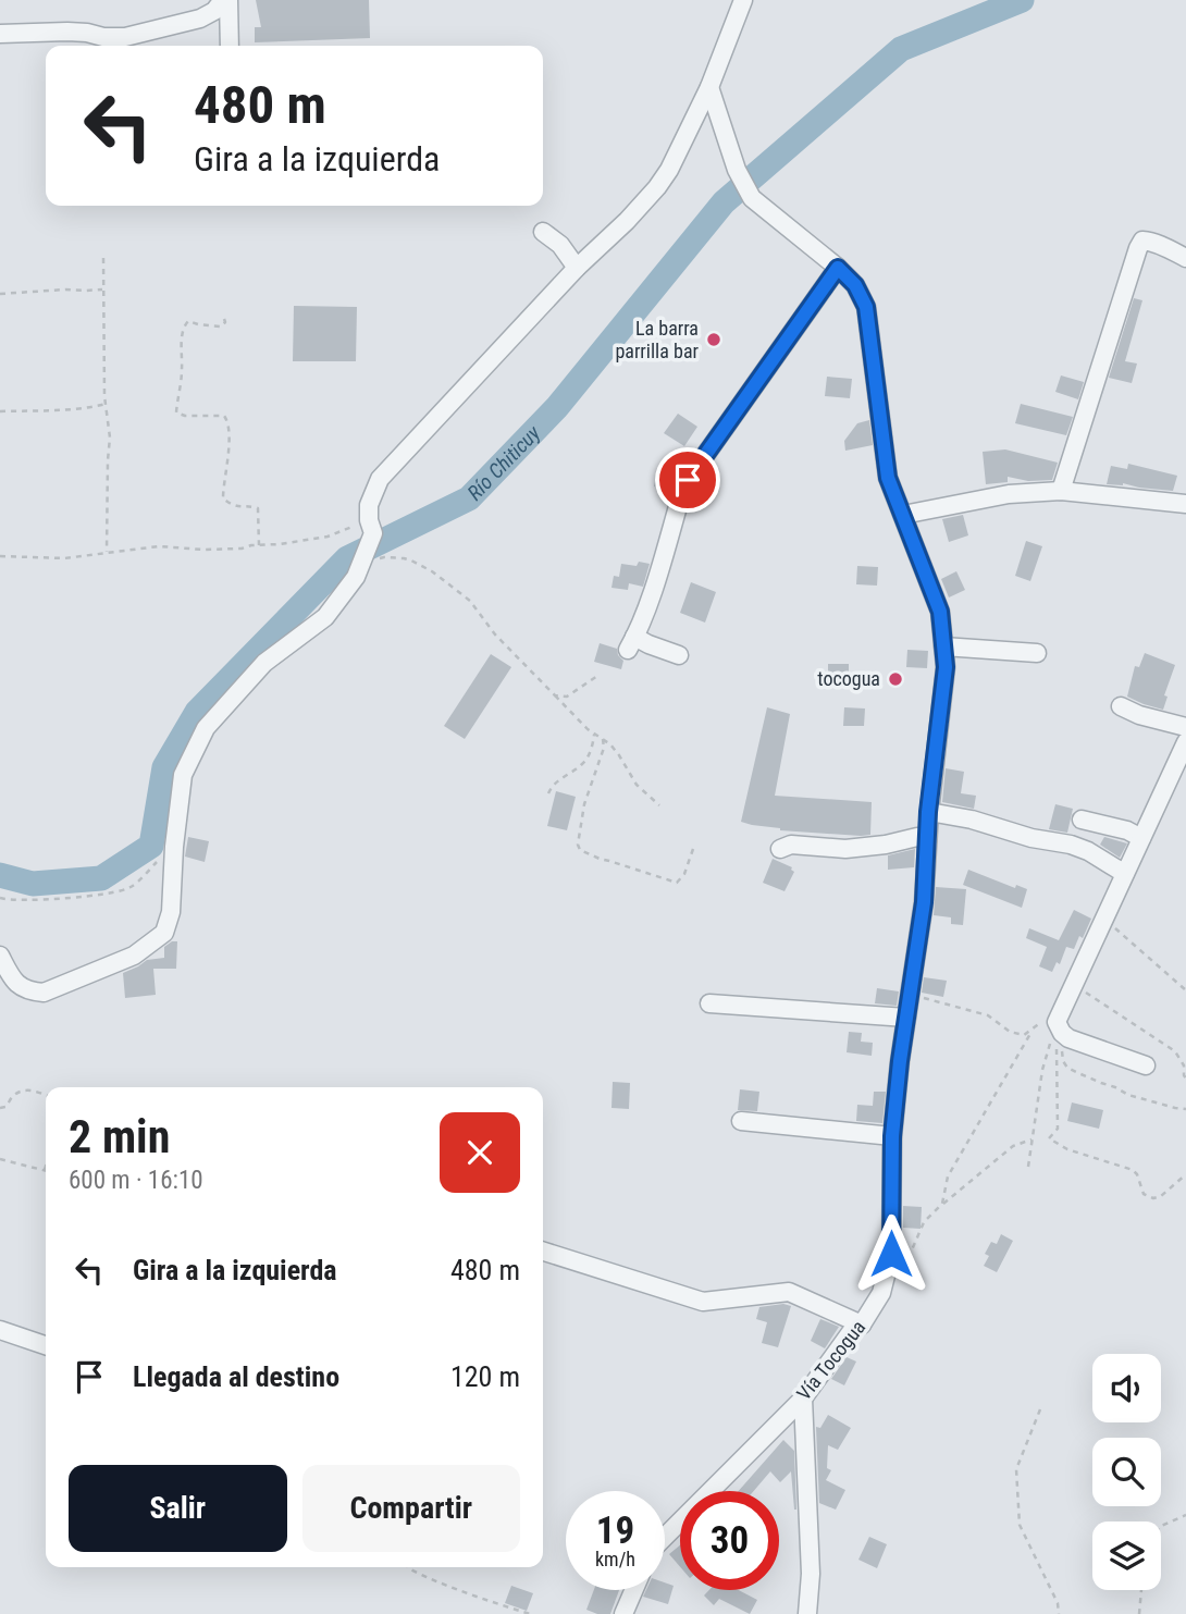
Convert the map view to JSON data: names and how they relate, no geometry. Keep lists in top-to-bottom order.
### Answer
{
  "streets": {
    "street": ["Vía Tocogua"]
  },
  "water": ["Río Chiticuy"],
  "places": ["La barra parrilla bar", "tocogua"],
  "page": {
    "turn": ["480 m", "Gira a la izquierda"],
    "heading": ["2 min", "600 m · 16:10"],
    "list": [
      {
        "name": "Gira a la izquierda",
        "value": "480 m"
      },
      {
        "name": "Llegada al destino",
        "value": "120 m"
      }
    ],
    "buttons": ["Salir", "Compartir"],
    "speed": "19 km/h",
    "limit": "30"
  }
}
